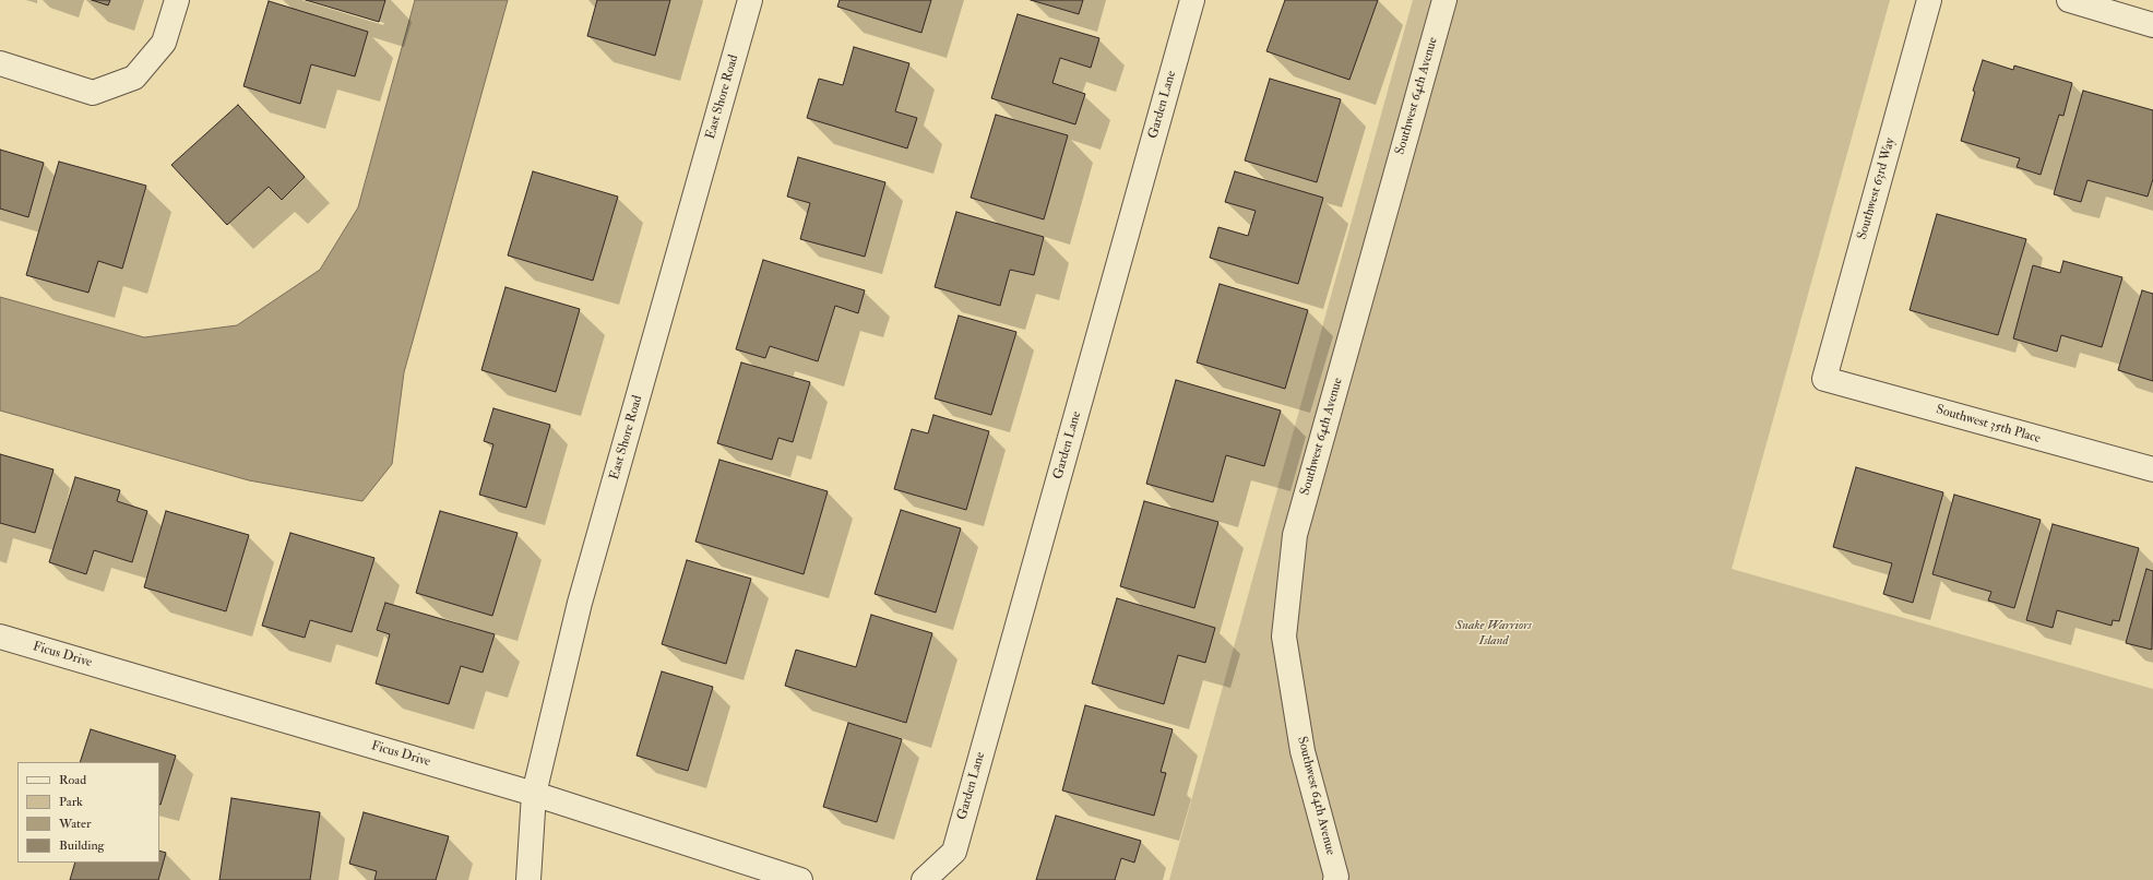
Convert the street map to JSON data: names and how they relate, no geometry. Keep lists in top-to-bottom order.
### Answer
{
  "streets": {
    "street": [
      "Southwest 64th Avenue",
      "East Shore Road",
      "Garden Lane",
      "Southwest 63rd Way",
      "Southwest 35th Place",
      "Ficus Drive"
    ]
  },
  "crossings": [
    ["East Shore Road", "Ficus Drive"],
    ["Southwest 63rd Way", "Southwest 35th Place"]
  ],
  "parks": ["Snake Warriors Island"],
  "legend": [
    "Road",
    "Park",
    "Water",
    "Building"
  ]
}
